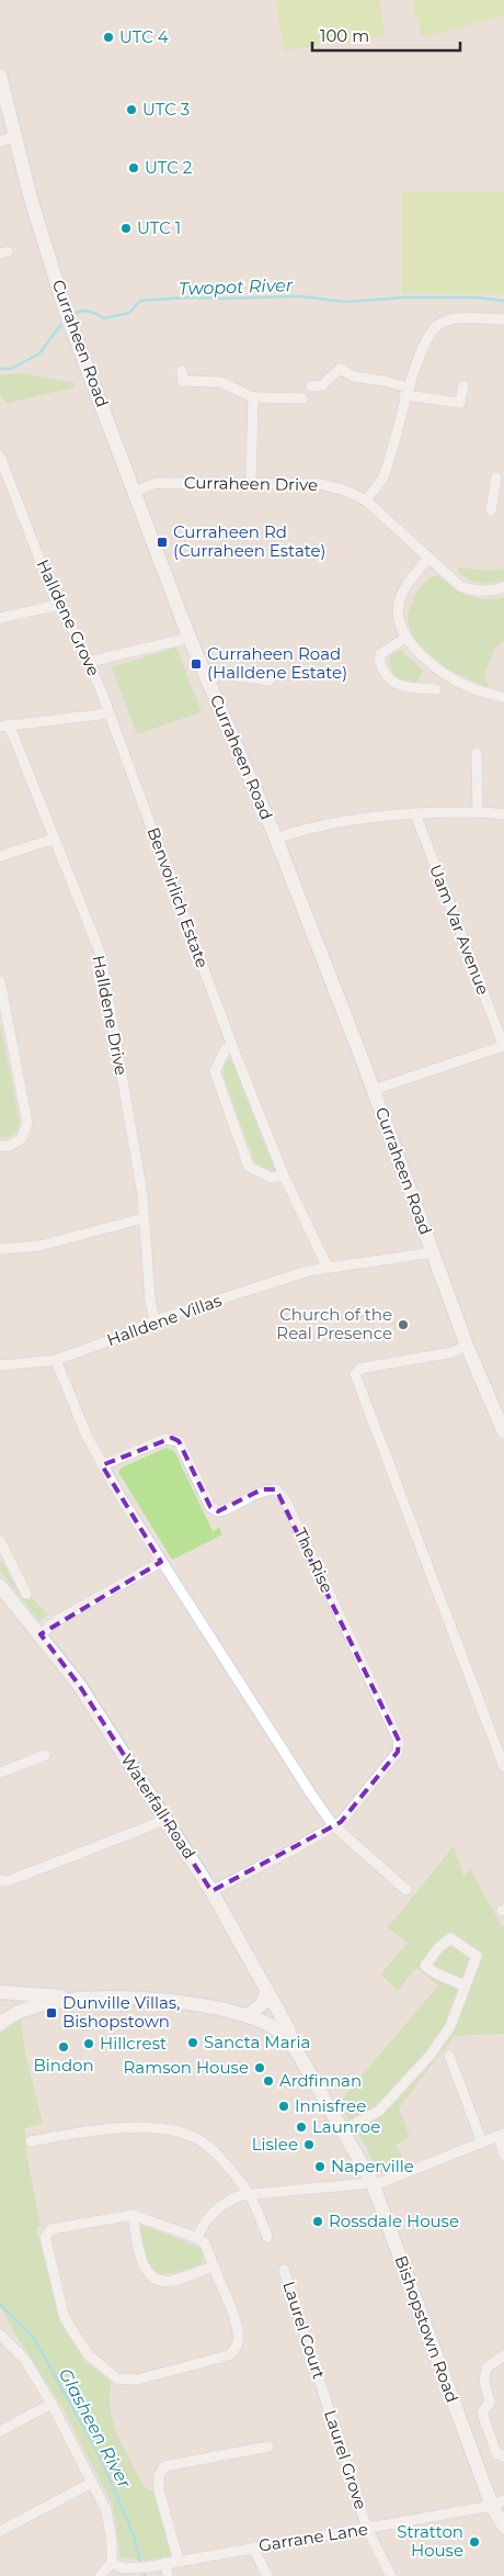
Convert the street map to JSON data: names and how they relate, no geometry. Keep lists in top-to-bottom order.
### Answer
{
  "streets": {
    "street": [
      "Curraheen Road",
      "Curraheen Drive",
      "Halldene Grove",
      "Benvoirlich Estate",
      "Uam Var Avenue",
      "Halldene Drive",
      "Halldene Villas",
      "The Rise",
      "Waterfall Road",
      "Bishopstown Road",
      "Laurel Court",
      "Laurel Grove",
      "Garrane Lane"
    ]
  },
  "crossings": [
    ["Curraheen Road", "Curraheen Drive"],
    ["Curraheen Road", "Uam Var Avenue"],
    ["Curraheen Road", "Halldene Villas"],
    ["Halldene Grove", "Benvoirlich Estate"],
    ["Benvoirlich Estate", "Halldene Villas"],
    ["Halldene Drive", "Halldene Villas"],
    ["The Rise", "Waterfall Road"],
    ["Waterfall Road", "Bishopstown Road"],
    ["Bishopstown Road", "Garrane Lane"],
    ["Laurel Court", "Laurel Grove"],
    ["Laurel Grove", "Garrane Lane"]
  ],
  "water": ["Twopot River", "Glasheen River"],
  "places": {
    "other": [
      "UTC 4",
      "UTC 3",
      "UTC 2",
      "UTC 1",
      "Church of the Real Presence",
      "Sancta Maria",
      "Hillcrest",
      "Bindon",
      "Ramson House",
      "Ardfinnan",
      "Innisfree",
      "Launroe",
      "Lislee",
      "Naperville",
      "Rossdale House",
      "Stratton House"
    ],
    "transit": ["Curraheen Rd (Curraheen Estate)", "Curraheen Road (Halldene Estate)", "Dunville Villas, Bishopstown"]
  },
  "scale_bar": "100 m"
}
